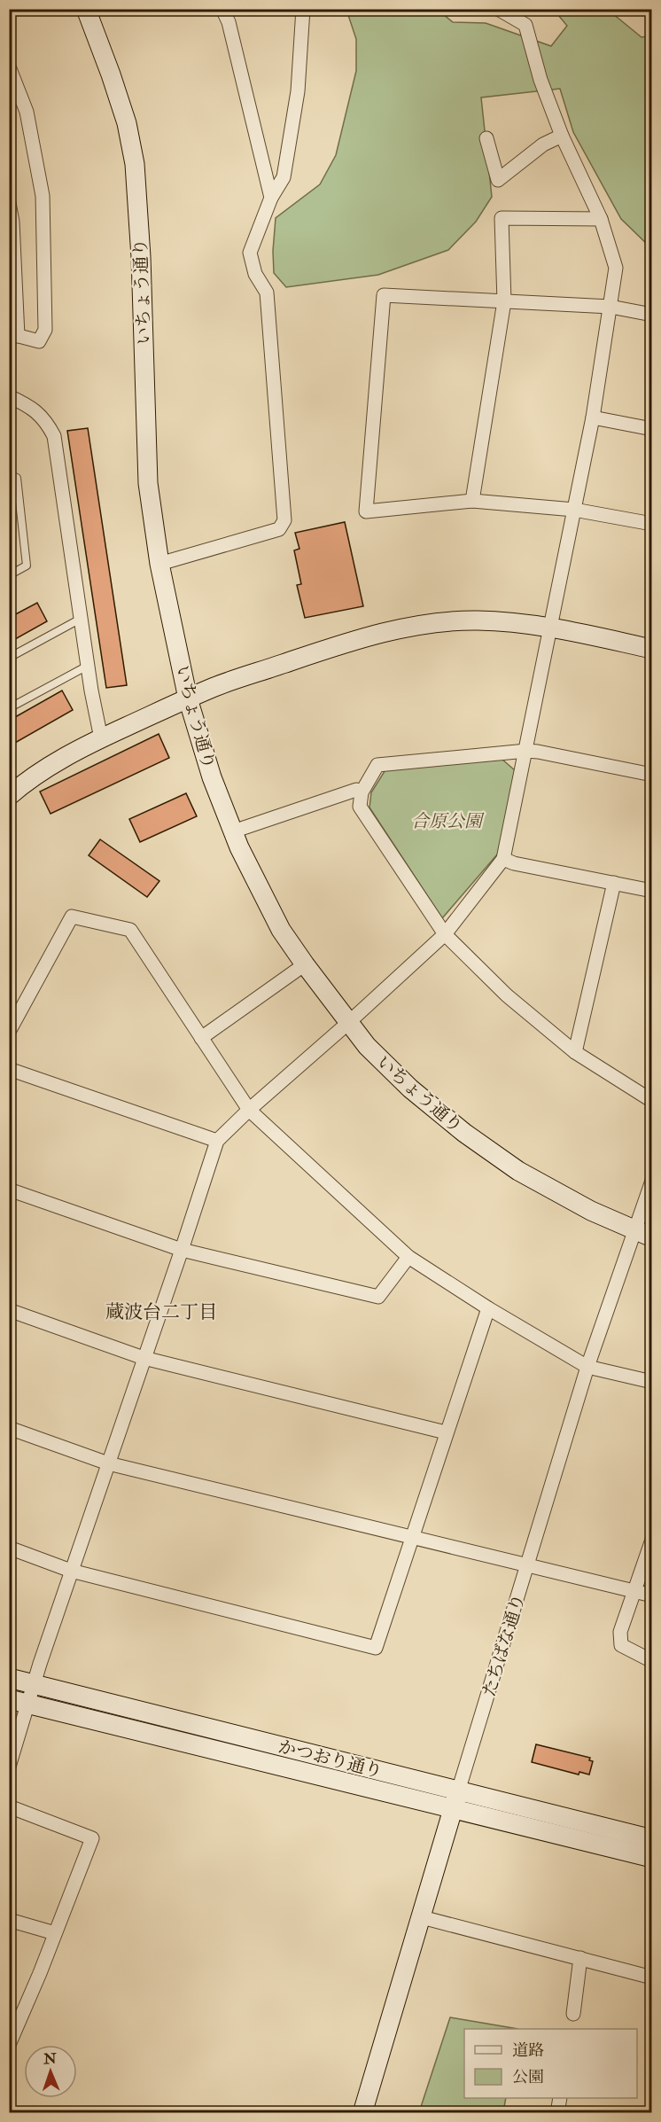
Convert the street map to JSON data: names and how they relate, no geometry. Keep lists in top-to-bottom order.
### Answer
{
  "streets": {
    "street": ["いちょう通り", "たちばな通り", "かつおり通り"]
  },
  "crossings": [
    ["いちょう通り", "たちばな通り"],
    ["たちばな通り", "かつおり通り"]
  ],
  "districts": ["蔵波台二丁目"],
  "parks": ["合原公園"],
  "legend": ["道路", "公園"],
  "north": "top"
}
